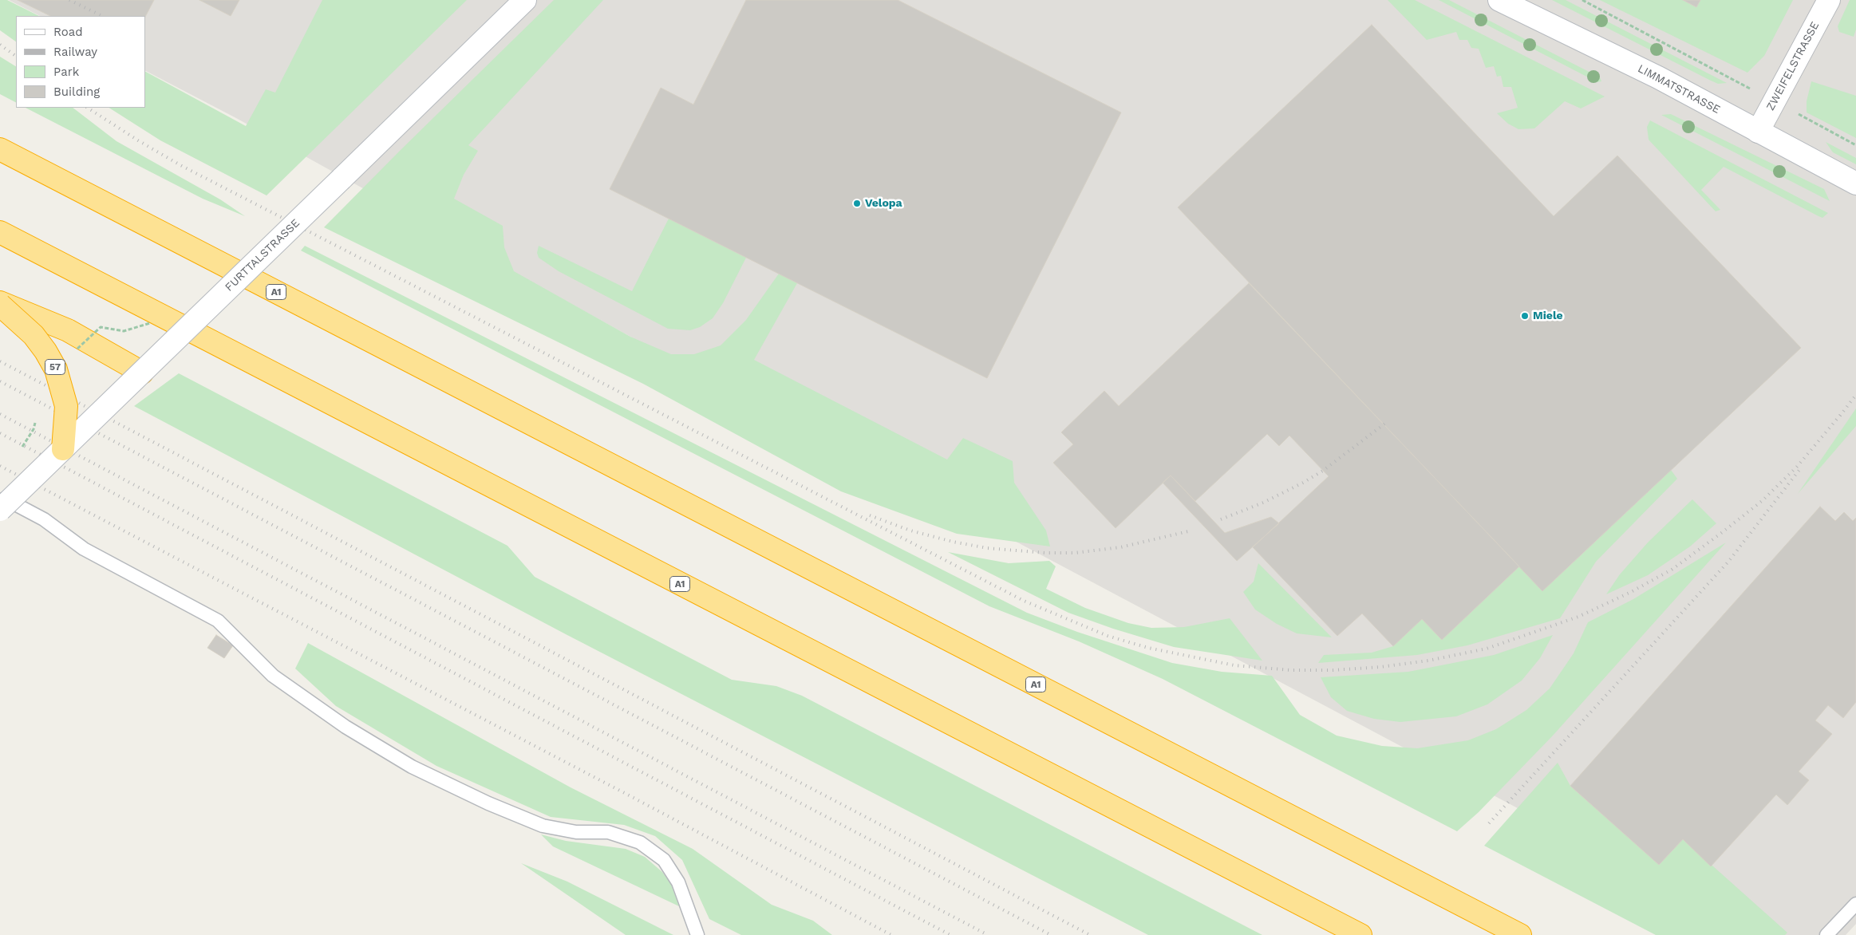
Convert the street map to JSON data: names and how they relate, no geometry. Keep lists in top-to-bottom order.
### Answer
{
  "streets": {
    "highway": ["A1", "57"],
    "main road": ["ZWEIFELSTRASSE", "LIMMATSTRASSE", "FURTTALSTRASSE"]
  },
  "crossings": [
    ["ZWEIFELSTRASSE", "LIMMATSTRASSE"],
    ["FURTTALSTRASSE", "57"]
  ],
  "places": ["Velopa", "Miele"],
  "legend": [
    "Road",
    "Railway",
    "Park",
    "Building"
  ]
}
